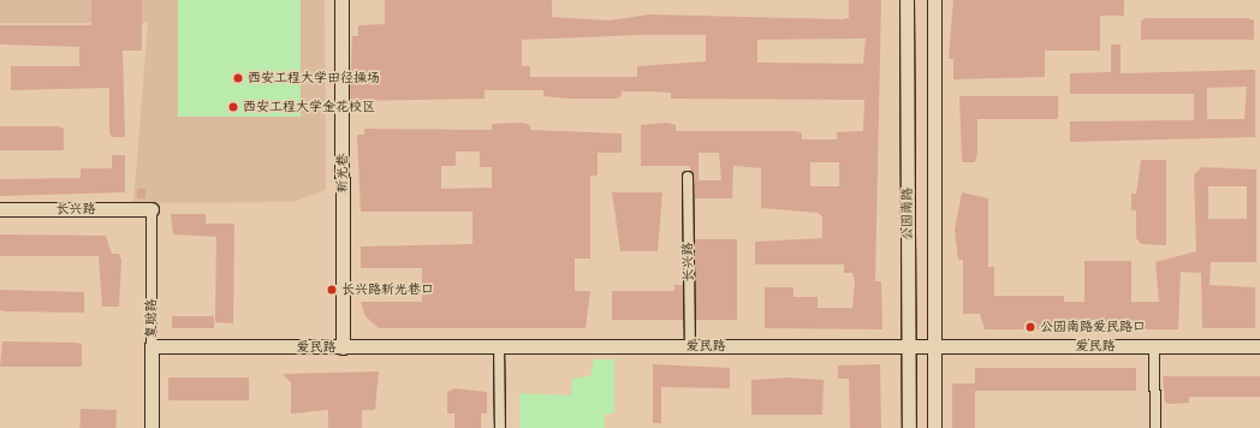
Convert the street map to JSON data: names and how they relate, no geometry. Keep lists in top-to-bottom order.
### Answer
{
  "streets": {
    "street": [
      "新光巷",
      "长兴路",
      "公园南路",
      "复聪路",
      "爱民路"
    ]
  },
  "crossings": [
    ["新光巷", "爱民路"],
    ["长兴路", "复聪路"],
    ["长兴路", "爱民路"],
    ["公园南路", "爱民路"],
    ["复聪路", "爱民路"]
  ],
  "places": [
    "西安工程大学田径操场",
    "西安工程大学金花校区",
    "长兴路新光巷口",
    "公园南路爱民路口"
  ]
}
